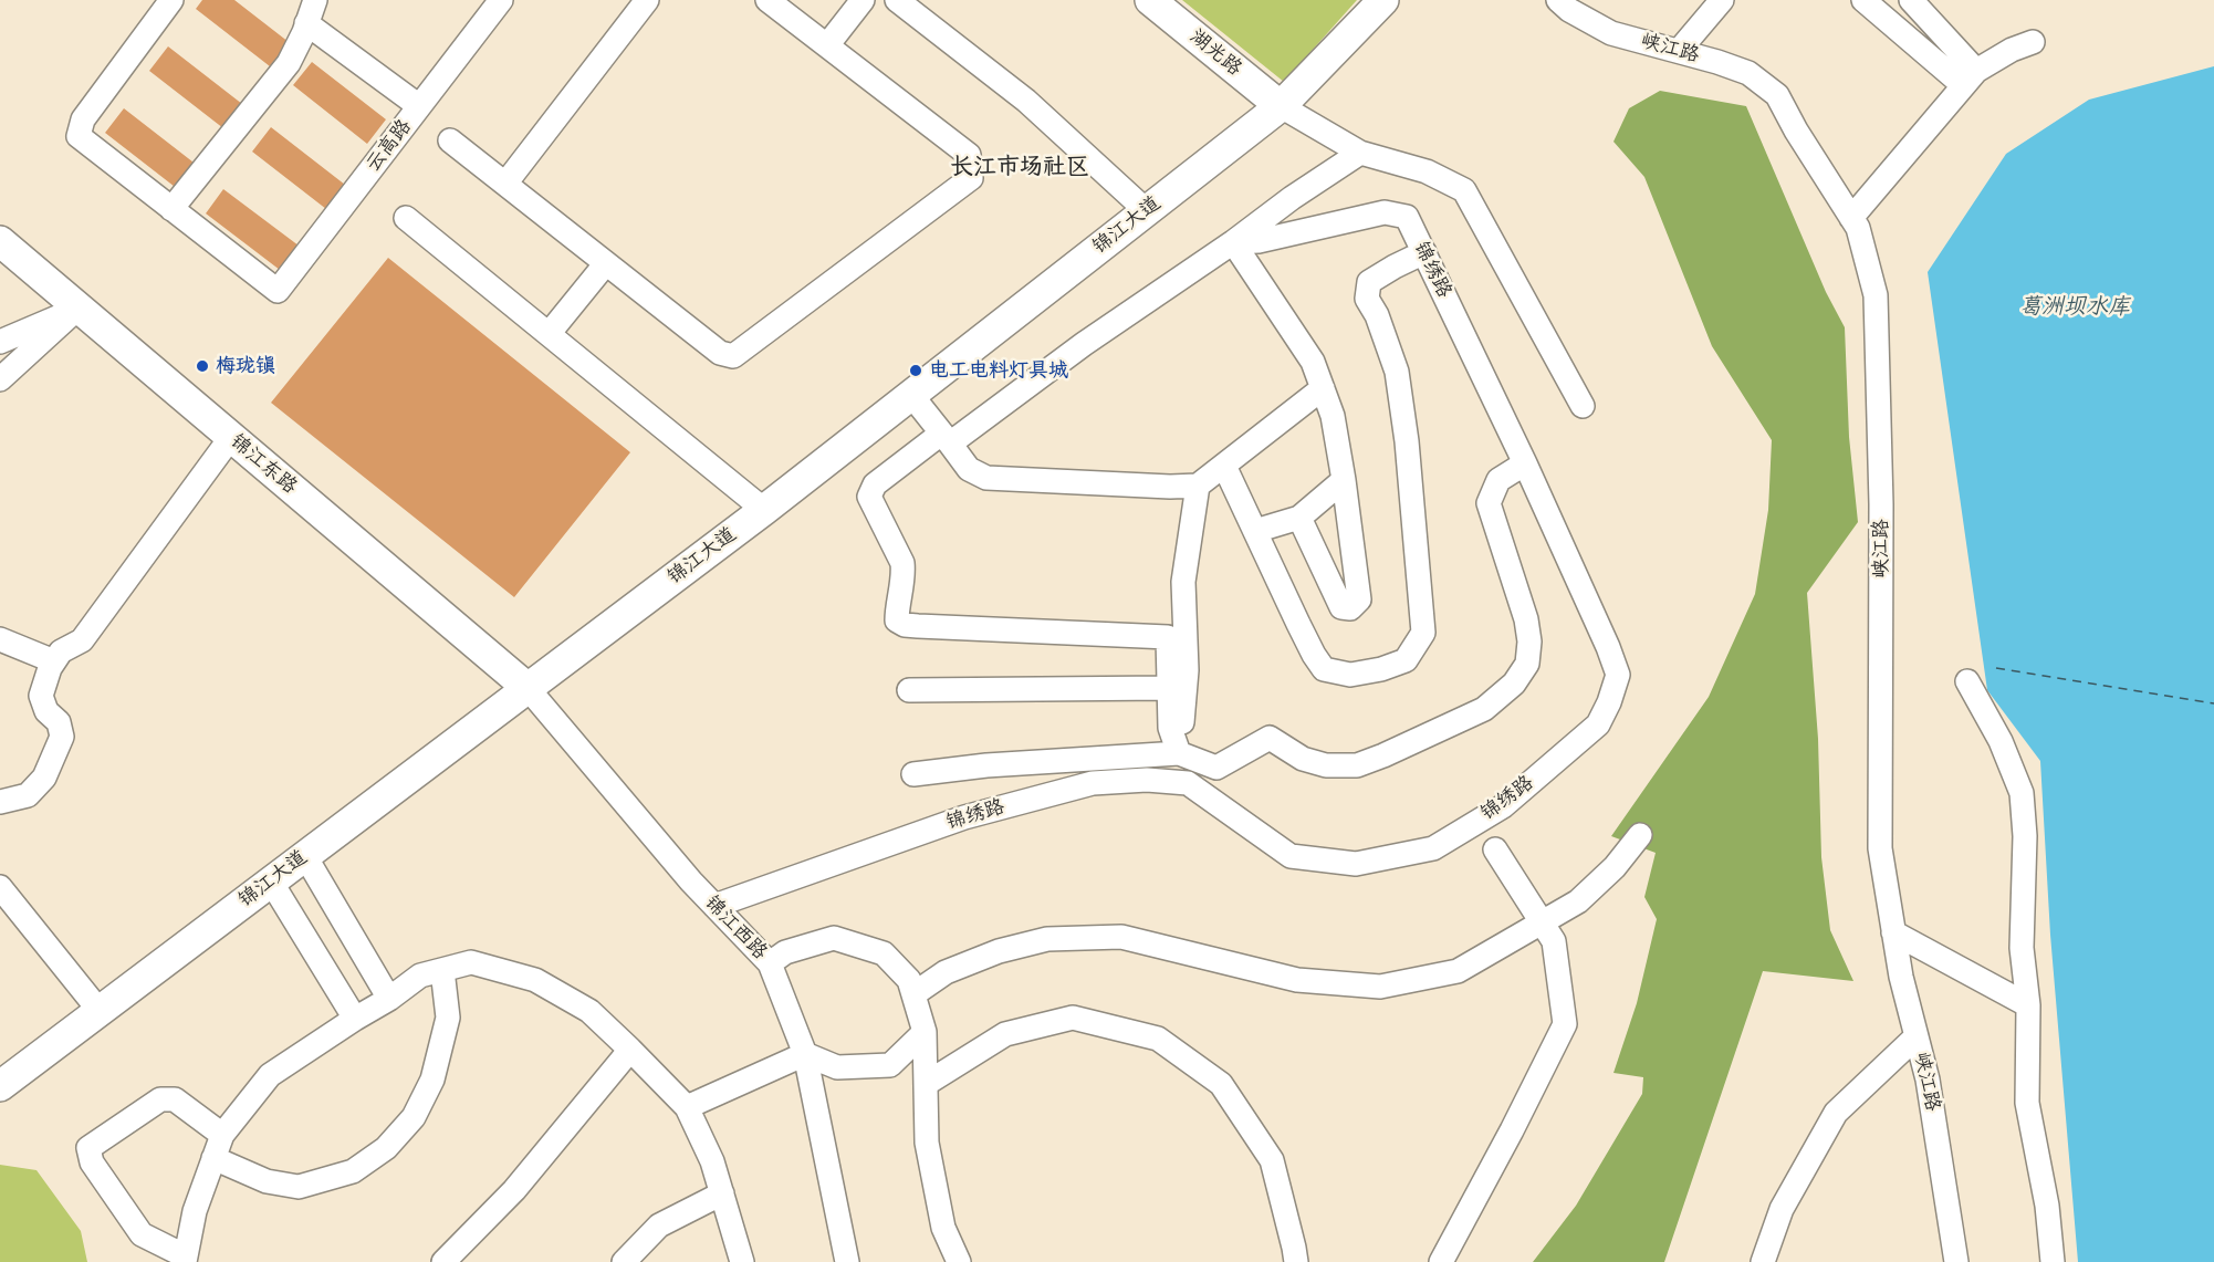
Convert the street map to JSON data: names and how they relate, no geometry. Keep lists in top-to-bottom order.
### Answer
{
  "streets": {
    "main road": ["湖光路", "锦江大道", "锦江东路"],
    "street": [
      "峡江路",
      "云高路",
      "锦绣路",
      "锦江西路"
    ]
  },
  "crossings": [
    ["湖光路", "锦江大道"],
    ["锦江大道", "锦江东路"],
    ["锦江大道", "锦江西路"],
    ["锦绣路", "锦江西路"],
    ["锦江东路", "锦江西路"]
  ],
  "districts": ["长江市场社区"],
  "water": ["葛洲坝水库"],
  "places": ["梅珑镇", "电工电料灯具城"]
}
